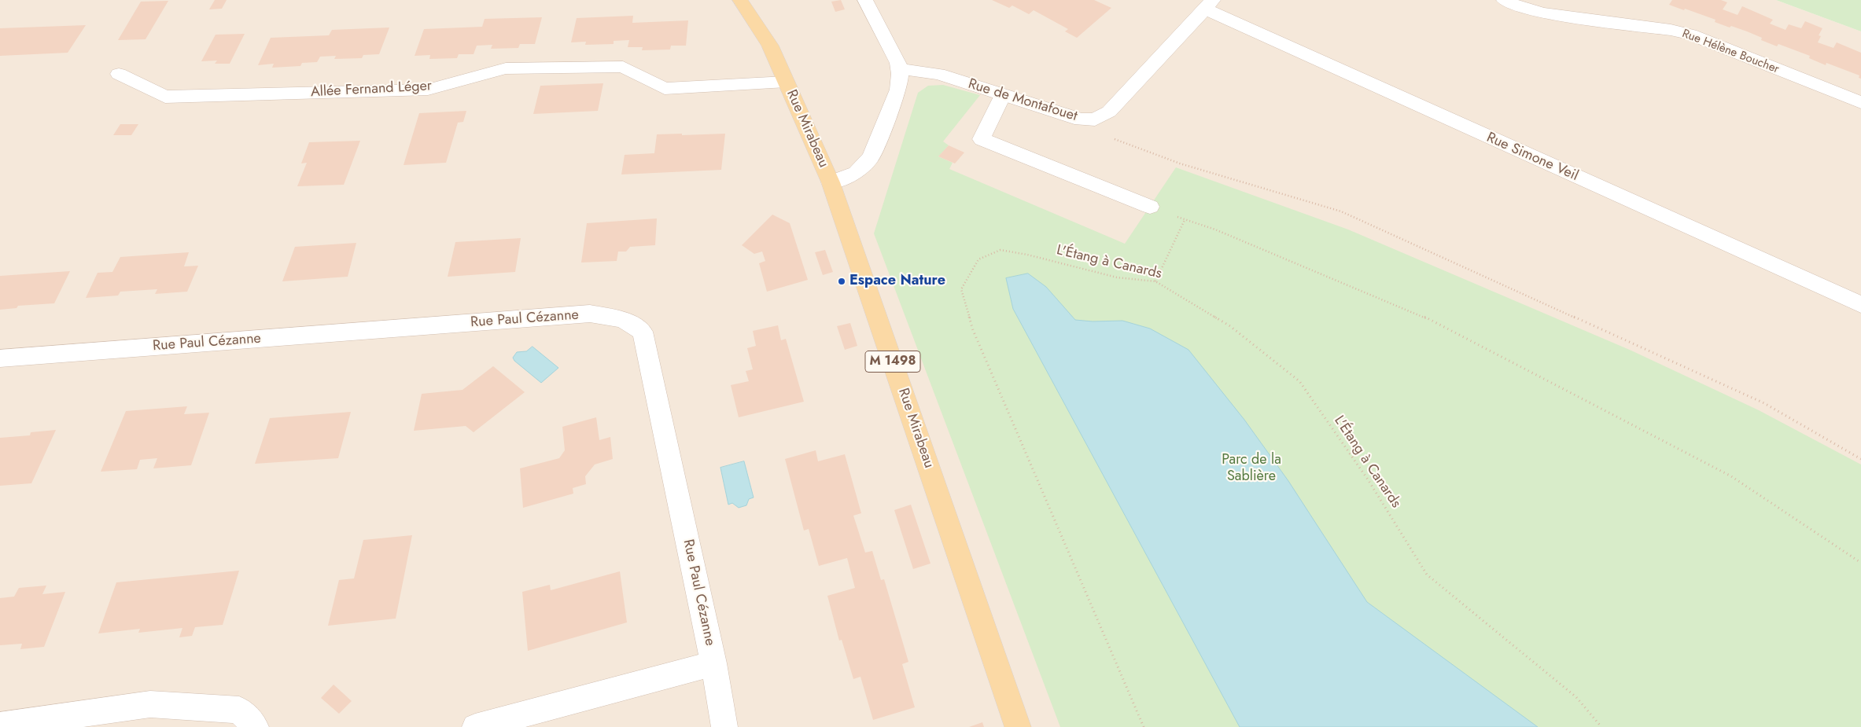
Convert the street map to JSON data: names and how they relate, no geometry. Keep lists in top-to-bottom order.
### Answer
{
  "streets": {
    "main road": ["Rue Mirabeau", "M 1498"],
    "street": [
      "Rue Hélène Boucher",
      "Allée Fernand Léger",
      "Rue de Montafouet",
      "Rue Simone Veil",
      "Rue Paul Cézanne"
    ],
    "path": ["L'Étang à Canards"]
  },
  "crossings": [
    ["Allée Fernand Léger", "Rue Mirabeau"],
    ["Rue de Montafouet", "Rue Simone Veil"]
  ],
  "parks": ["Parc de la Sablière"],
  "places": ["Espace Nature"]
}
